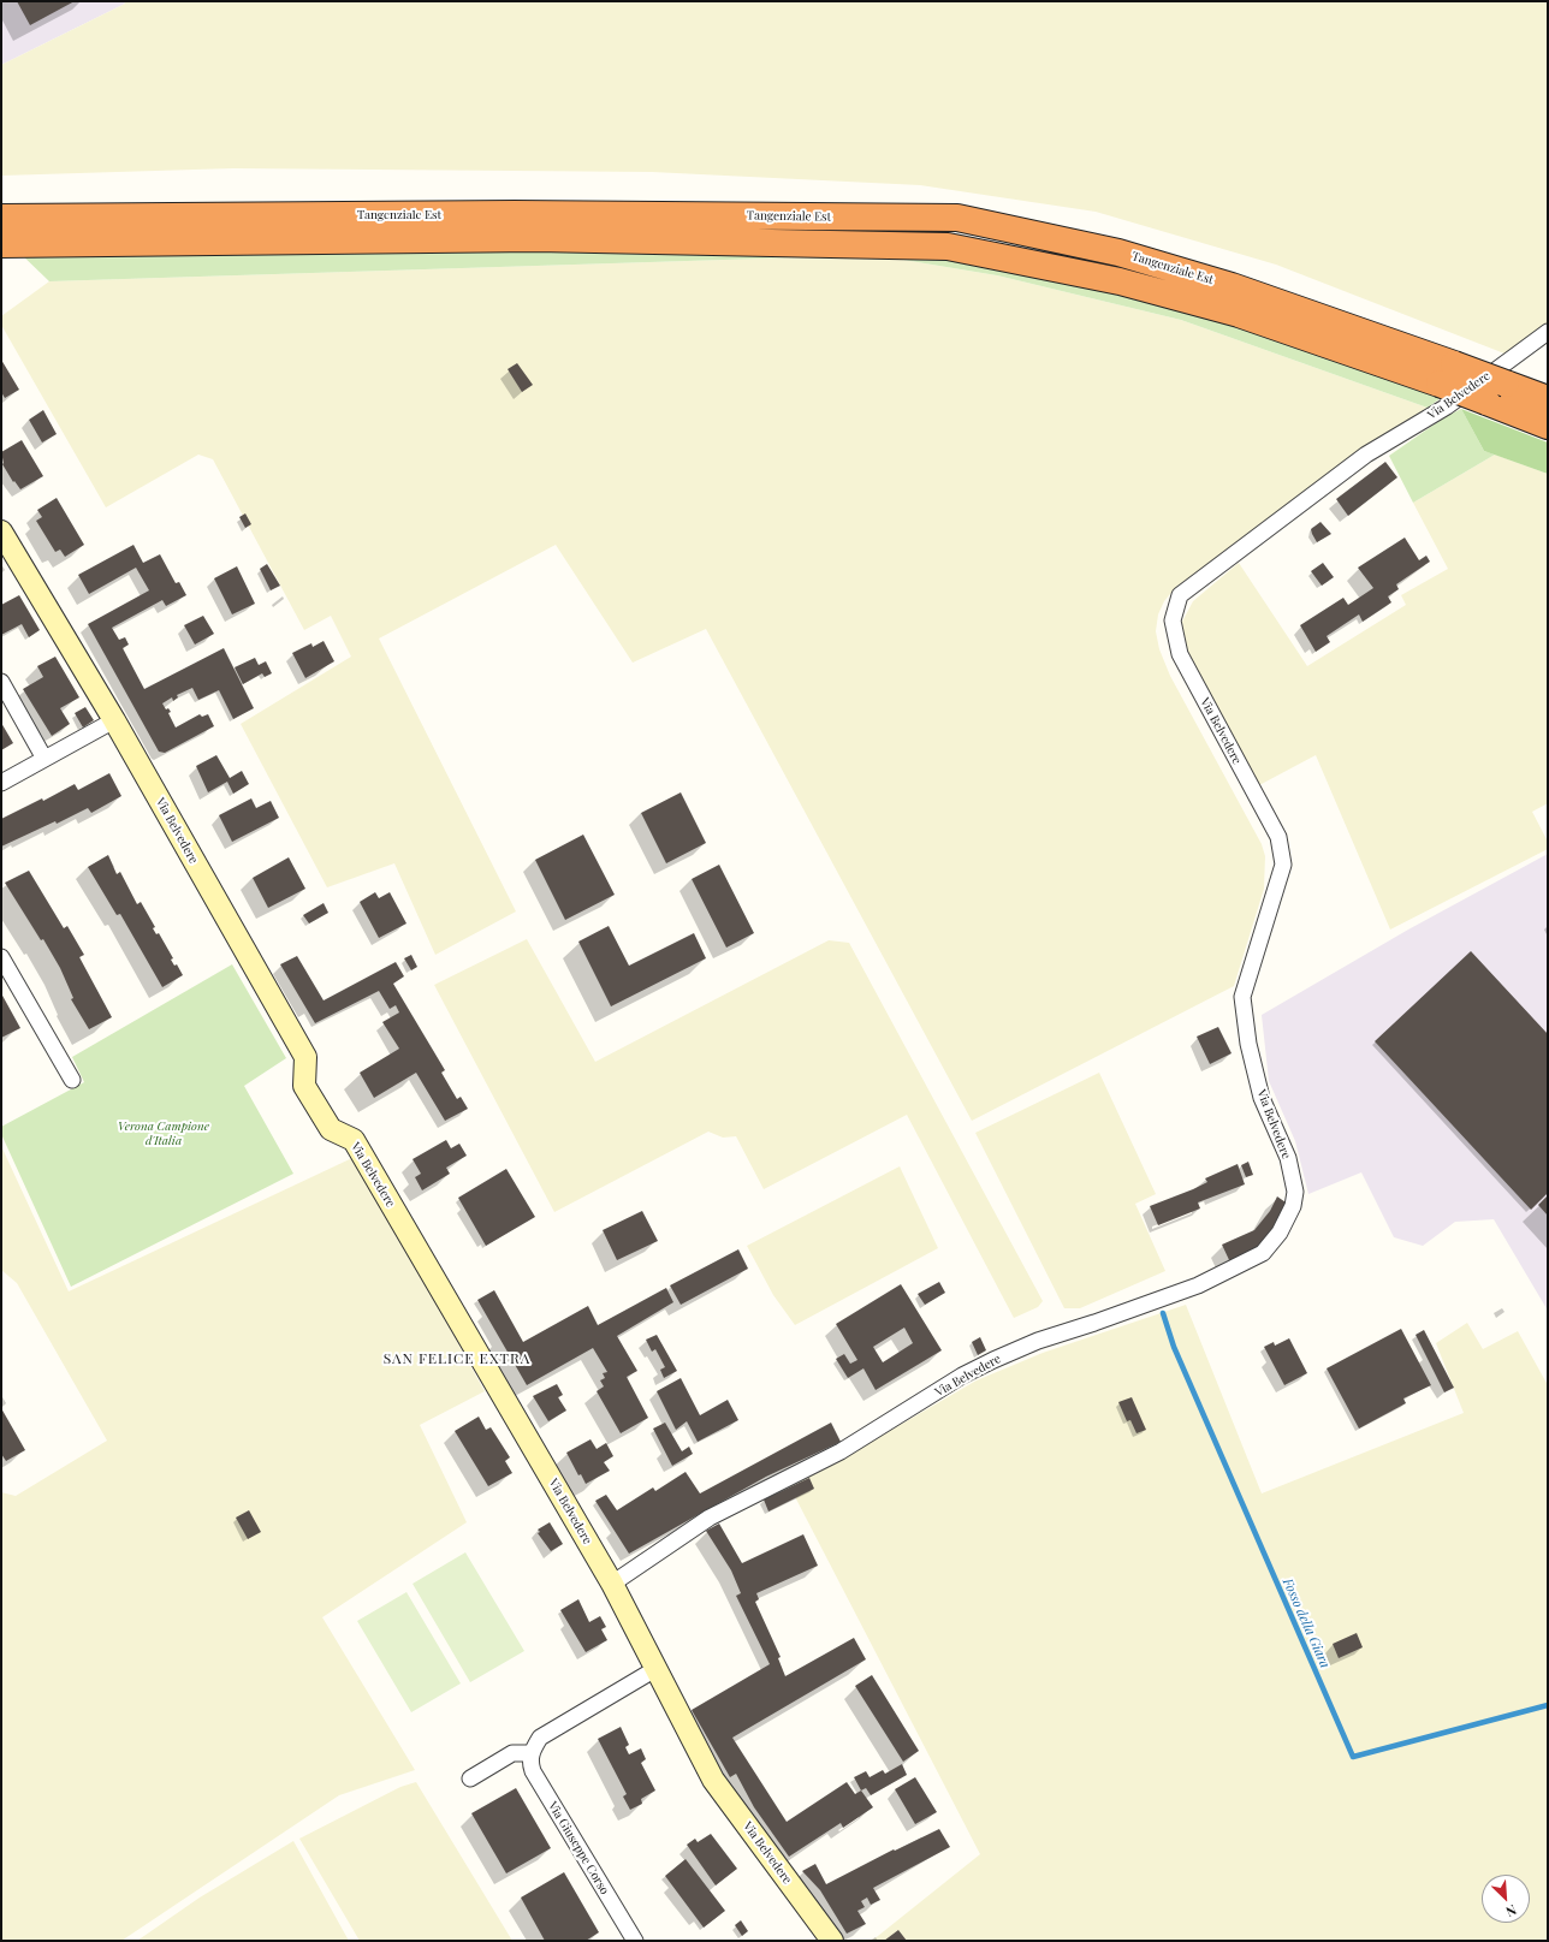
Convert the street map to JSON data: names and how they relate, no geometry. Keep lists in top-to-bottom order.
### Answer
{
  "streets": {
    "highway": ["Tangenziale Est"],
    "street": ["Via Belvedere", "Via Giuseppe Corso"]
  },
  "districts": ["SAN FELICE EXTRA"],
  "water": ["Fosso della Giara"],
  "parks": ["Verona Campione d'Italia"],
  "north": "bottom right"
}
